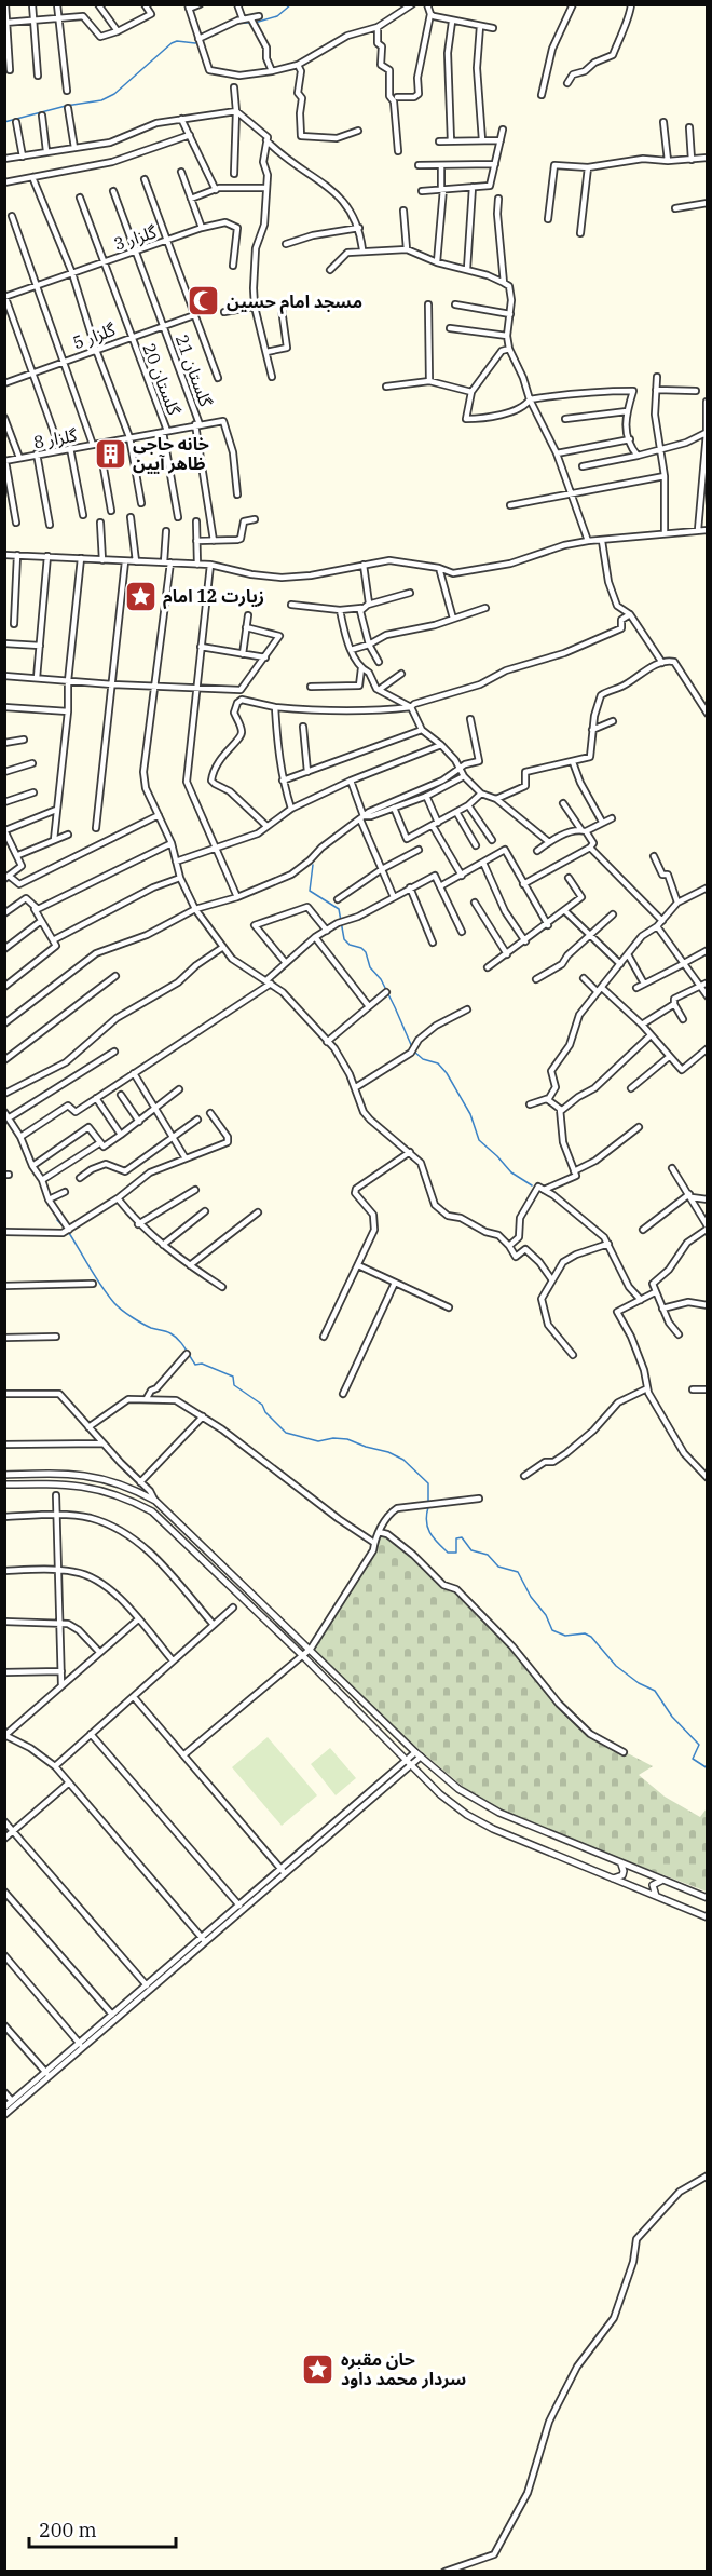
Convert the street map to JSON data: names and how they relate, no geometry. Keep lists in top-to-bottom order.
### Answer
{
  "streets": {
    "street": [
      "گلزار 3",
      "گلزار 5",
      "گلستان 21",
      "گلستان 20",
      "گلزار 8"
    ]
  },
  "crossings": [
    ["گلزار 3", "گلستان 21"],
    ["گلزار 3", "گلستان 20"],
    ["گلزار 5", "گلستان 21"],
    ["گلزار 5", "گلستان 20"],
    ["گلستان 21", "گلزار 8"],
    ["گلستان 20", "گلزار 8"]
  ],
  "places": {
    "mosque": ["مسجد امام حسین"],
    "building": ["خانه حاجی ظاهر آیین"],
    "place": ["زیارت 12 امام", "حان مقبره سردار محمد داود"]
  },
  "scale_bar": "200 m"
}
